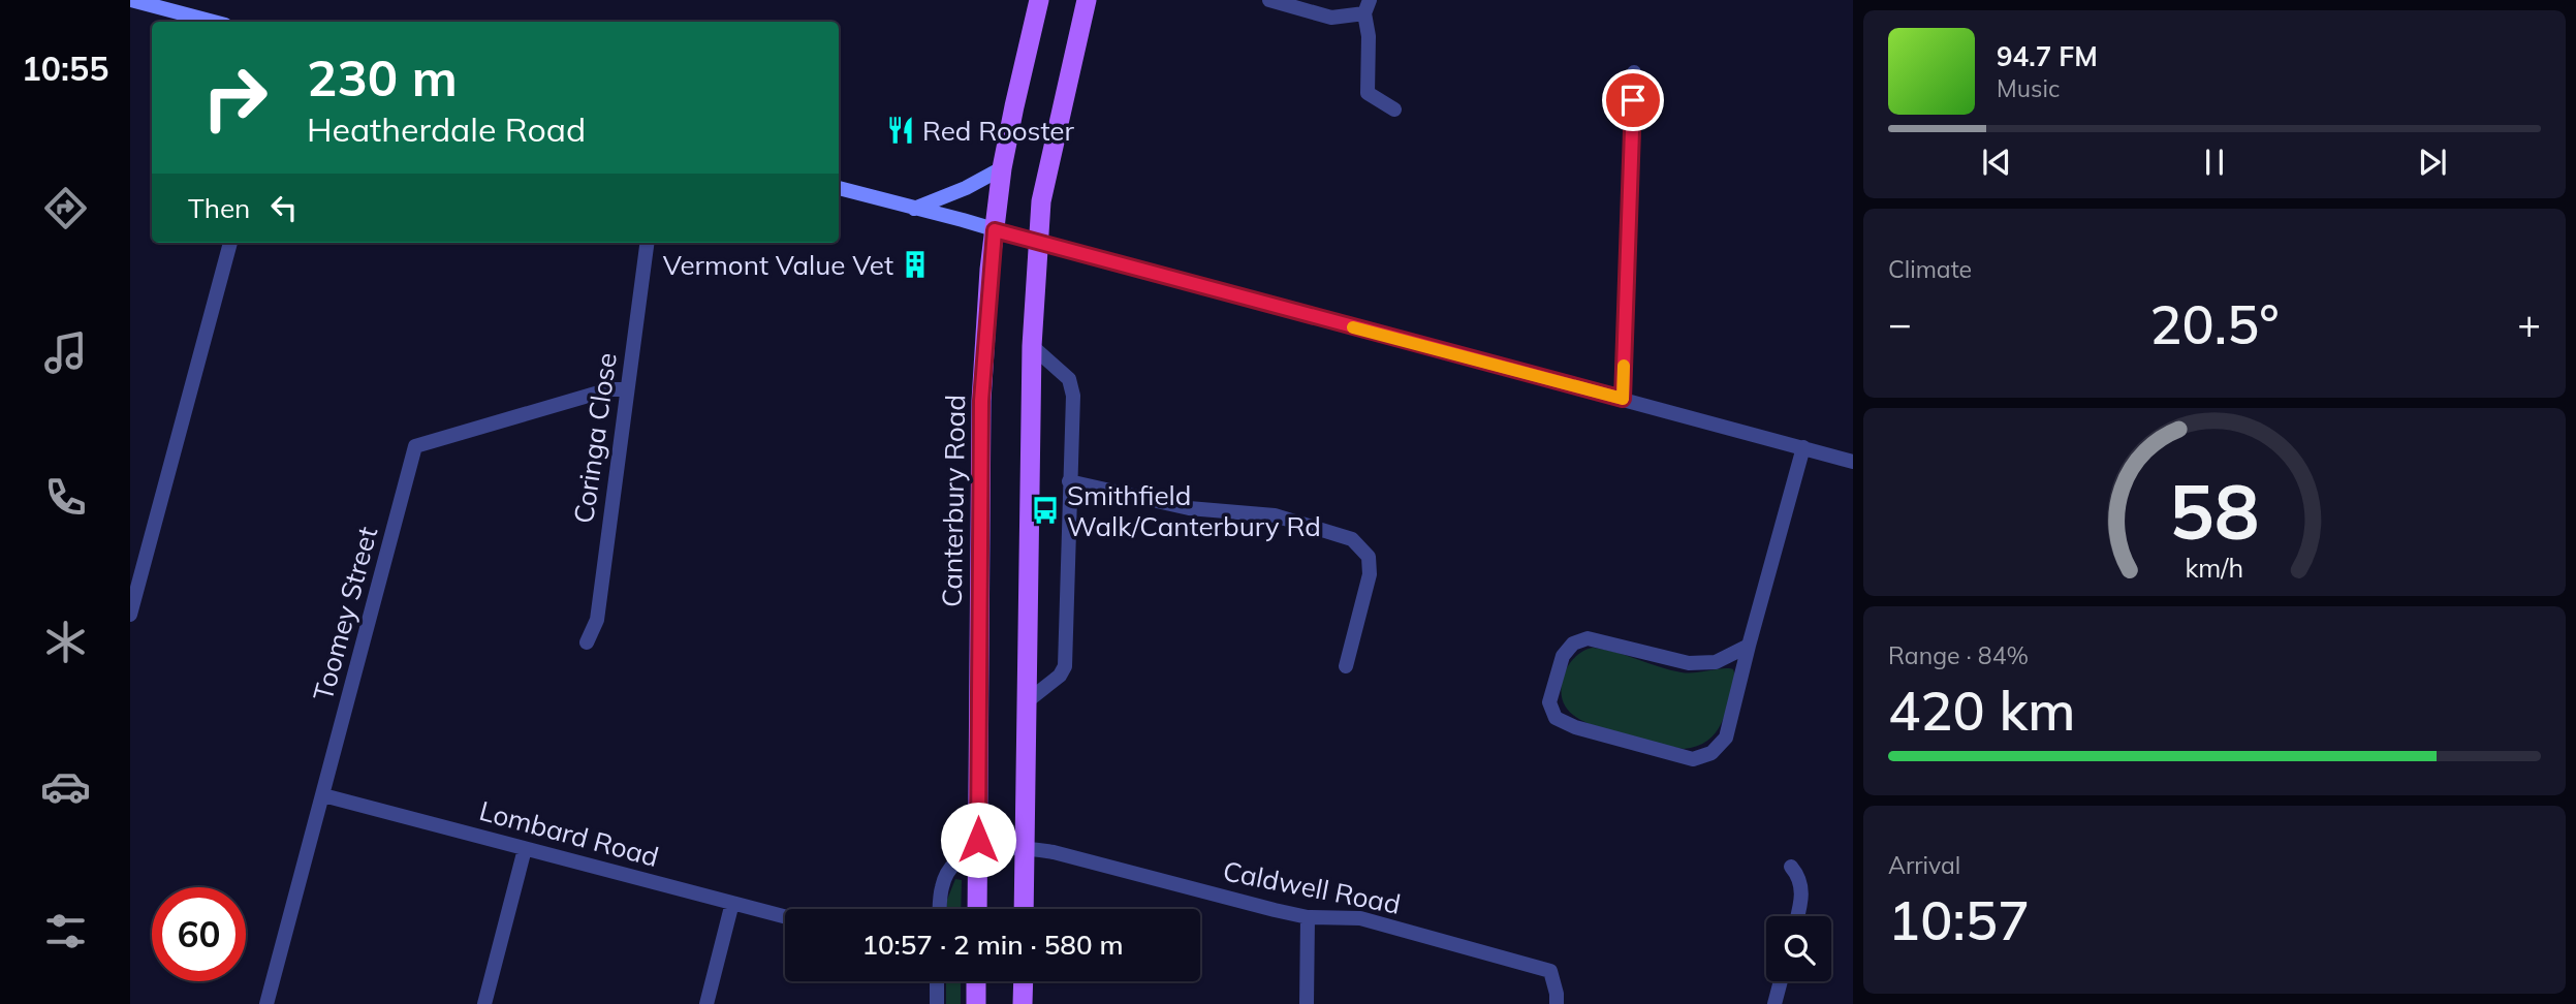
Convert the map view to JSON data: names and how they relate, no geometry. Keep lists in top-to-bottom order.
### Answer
{
  "streets": {
    "main road": ["Canterbury Road"],
    "street": [
      "Coringa Close",
      "Toomey Street",
      "Lombard Road",
      "Caldwell Road"
    ]
  },
  "crossings": [
    ["Coringa Close", "Toomey Street"],
    ["Canterbury Road", "Caldwell Road"],
    ["Toomey Street", "Lombard Road"]
  ],
  "places": {
    "restaurant": ["Red Rooster"],
    "building": ["Vermont Value Vet"],
    "bus stop": ["Smithfield Walk/Canterbury Rd"]
  },
  "page": {
    "tabs": "10:55",
    "turn": ["230 m", "Heatherdale Road"],
    "song": ["94.7 FM", "Music"],
    "then": "Then",
    "tile": [
      "Climate",
      ["Range · 84%", "420 km"],
      ["Arrival", "10:57"]
    ],
    "heat": ["−", "20.5°", "+"],
    "limit": "60",
    "trip": "10:57 · 2 min · 580 m",
    "gauge": ["58", "km/h"]
  }
}
